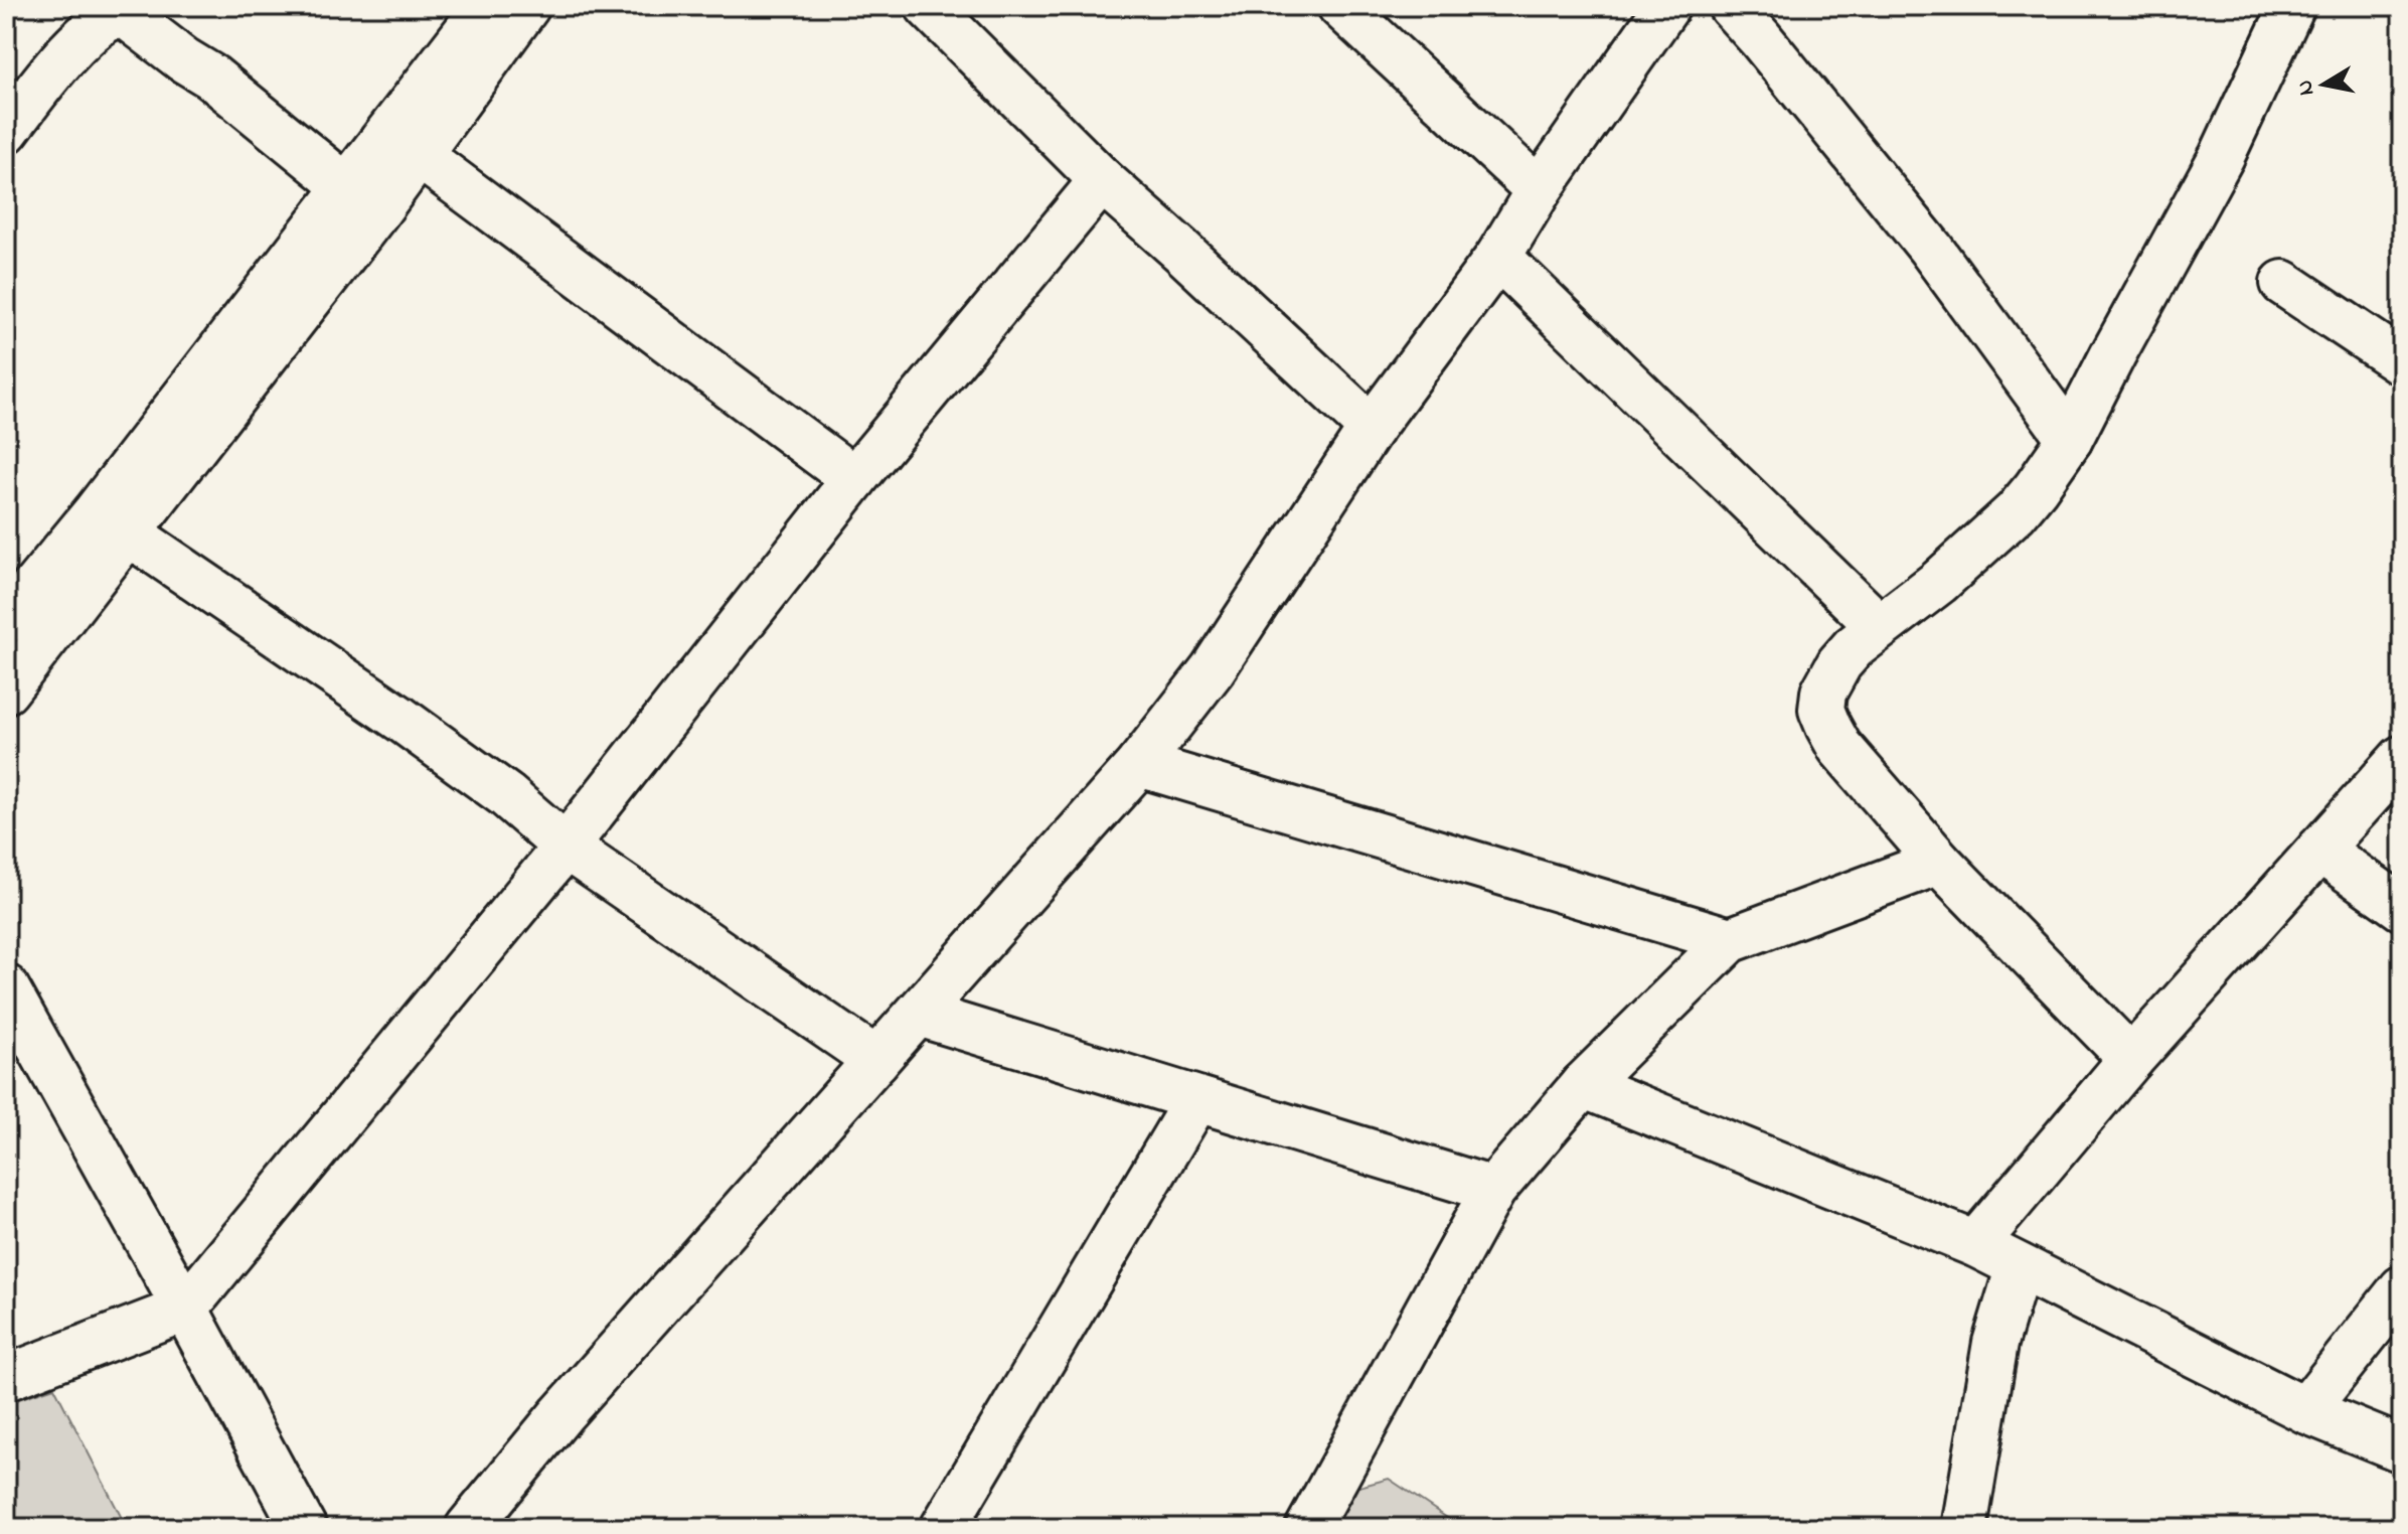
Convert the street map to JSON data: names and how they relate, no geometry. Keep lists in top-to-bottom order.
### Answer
{
  "north": "left"
}
